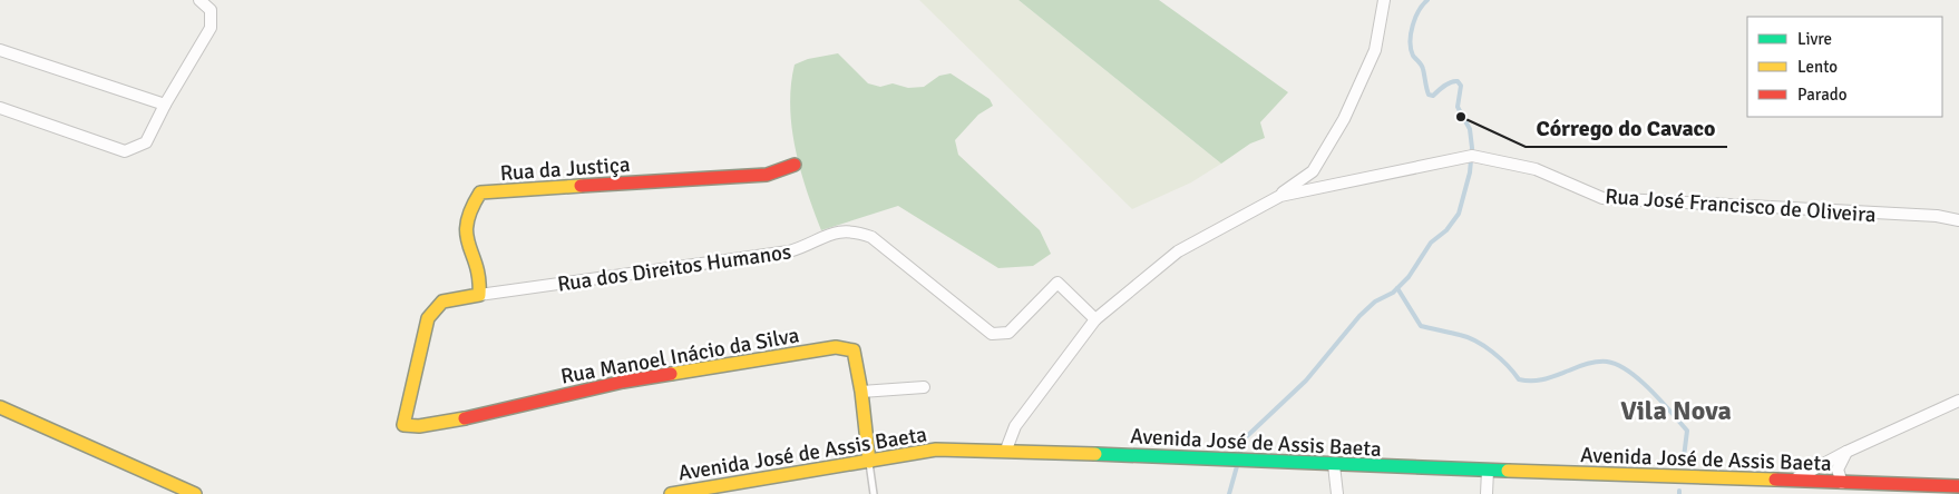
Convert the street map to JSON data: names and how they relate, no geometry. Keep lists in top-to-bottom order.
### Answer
{
  "streets": {
    "main road": ["Rua da Justiça", "Rua Manoel Inácio da Silva", "Avenida José de Assis Baeta"],
    "street": ["Rua José Francisco de Oliveira", "Rua dos Direitos Humanos"]
  },
  "crossings": [
    ["Rua da Justiça", "Rua dos Direitos Humanos"],
    ["Rua da Justiça", "Rua Manoel Inácio da Silva"],
    ["Rua José Francisco de Oliveira", "Rua dos Direitos Humanos"],
    ["Rua José Francisco de Oliveira", "Avenida José de Assis Baeta"],
    ["Rua dos Direitos Humanos", "Rua Manoel Inácio da Silva"],
    ["Rua Manoel Inácio da Silva", "Avenida José de Assis Baeta"]
  ],
  "districts": ["Vila Nova"],
  "places": ["Córrego do Cavaco"],
  "legend": ["Livre", "Lento", "Parado"]
}
